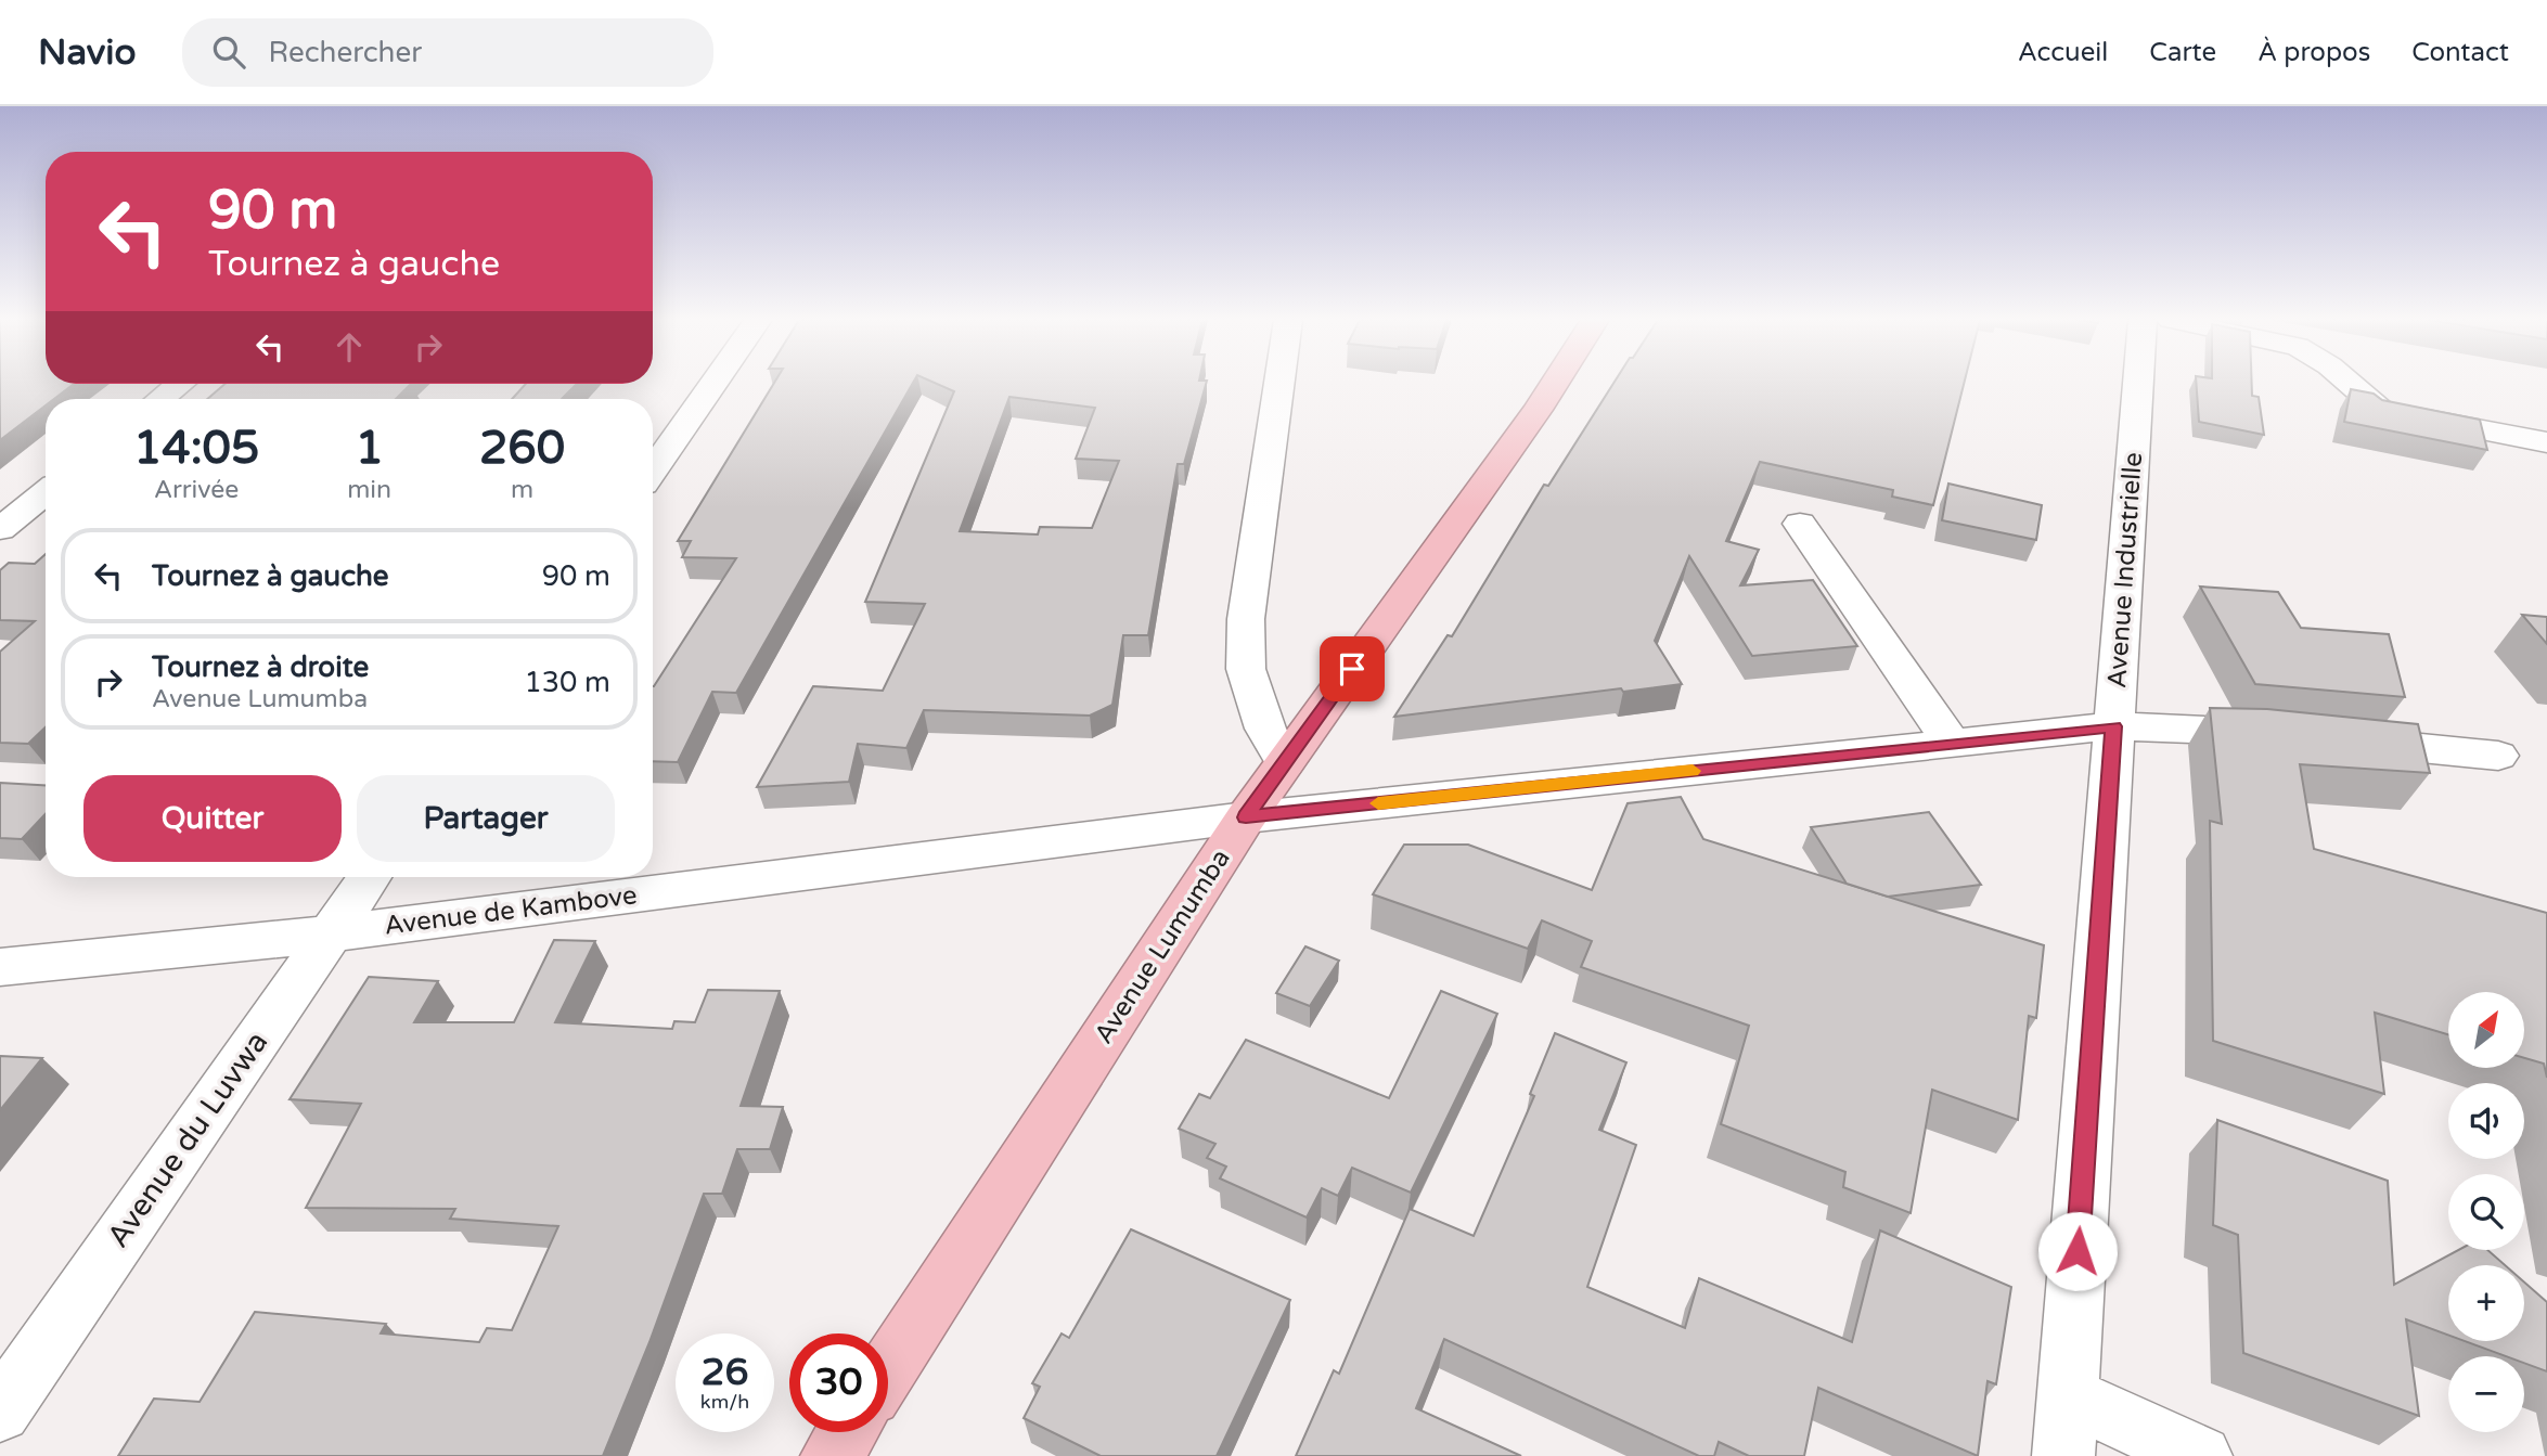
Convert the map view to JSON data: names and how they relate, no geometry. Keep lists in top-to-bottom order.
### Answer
{
  "streets": {
    "highway": ["Avenue Lumumba"],
    "street": ["Avenue Industrielle", "Avenue de Kambove", "Avenue du Luvwa"]
  },
  "crossings": [
    ["Avenue Industrielle", "Avenue de Kambove"],
    ["Avenue de Kambove", "Avenue Lumumba"],
    ["Avenue de Kambove", "Avenue du Luvwa"]
  ],
  "north": "top right",
  "page": {
    "header": "Navio",
    "search": "Rechercher",
    "nav": [
      "Accueil",
      "Carte",
      "À propos",
      "Contact"
    ],
    "turn": ["90 m", "Tournez à gauche"],
    "eta": [
      "14:05",
      "Arrivée",
      "1",
      "min",
      "260",
      "m"
    ],
    "list": [
      {
        "name": "Tournez à gauche",
        "value": "90 m"
      },
      {
        "name": "Tournez à droite",
        "note": "Avenue Lumumba",
        "value": "130 m"
      }
    ],
    "buttons": ["Quitter", "Partager"],
    "map_buttons": ["+", "−"],
    "speed": "26 km/h",
    "limit": "30"
  }
}
